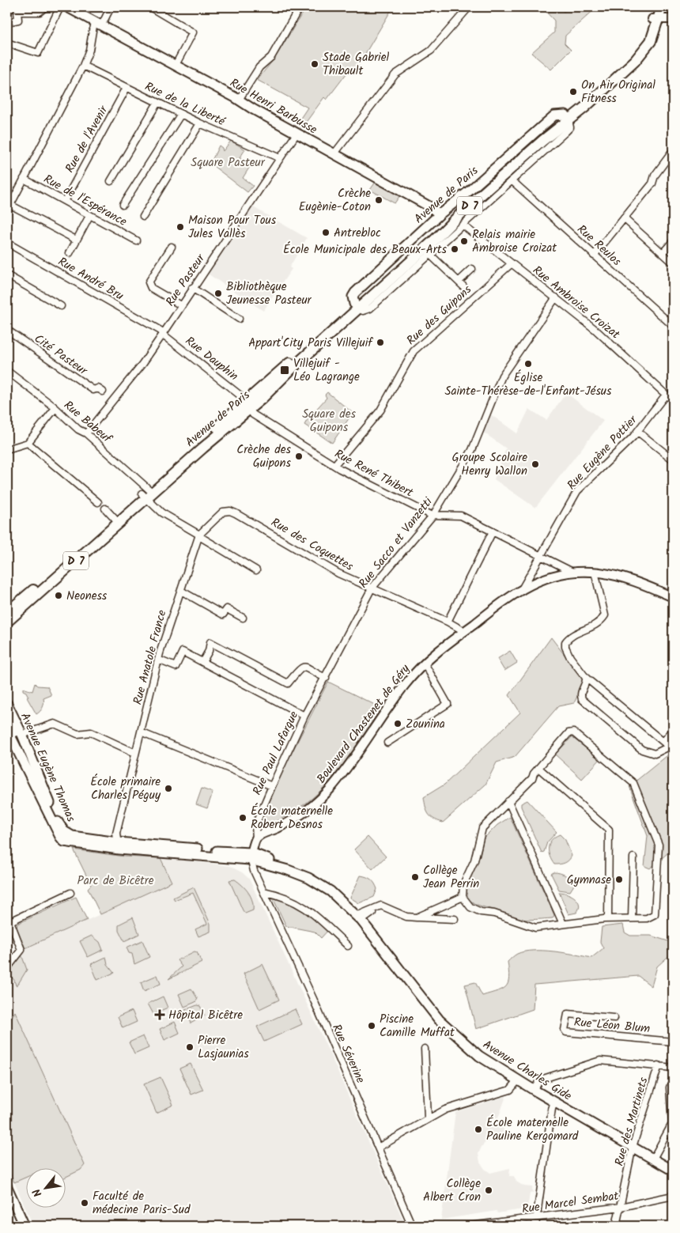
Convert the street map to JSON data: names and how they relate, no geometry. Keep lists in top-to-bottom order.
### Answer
{
  "streets": {
    "main road": [
      "Rue Henri Barbusse",
      "Avenue de Paris",
      "D 7",
      "Avenue Eugène Thomas",
      "Avenue Charles Gide"
    ],
    "street": [
      "Rue de la Liberté",
      "Rue de l'Avenir",
      "Rue de l'Espérance",
      "Rue Reulos",
      "Rue André Bru",
      "Rue Pasteur",
      "Rue Ambroise Croizat",
      "Rue des Guipons",
      "Cité Pasteur",
      "Rue Dauphin",
      "Rue Babeuf",
      "Rue Eugène Pottier",
      "Rue René Thibert",
      "Rue Sacco et Vanzetti",
      "Rue des Coquettes",
      "Rue Anatole France",
      "Boulevard Chastenet de Géry",
      "Rue Paul Lafargue",
      "Rue Léon Blum",
      "Rue Séverine",
      "Rue des Martinets",
      "Rue Marcel Sembat"
    ]
  },
  "crossings": [
    ["Rue de la Liberté", "Rue de l'Avenir"],
    ["Rue de la Liberté", "Rue Pasteur"],
    ["Rue Henri Barbusse", "Avenue de Paris"],
    ["Rue Henri Barbusse", "Rue Pasteur"],
    ["Rue de l'Avenir", "Rue de l'Espérance"],
    ["Avenue de Paris", "D 7"],
    ["Avenue de Paris", "Rue Reulos"],
    ["Avenue de Paris", "Rue Ambroise Croizat"],
    ["Avenue de Paris", "Rue Dauphin"],
    ["Avenue de Paris", "Rue Babeuf"],
    ["Avenue de Paris", "Rue René Thibert"],
    ["D 7", "Rue Babeuf"],
    ["Rue André Bru", "Rue Pasteur"],
    ["Rue André Bru", "Rue Dauphin"],
    ["Rue Pasteur", "Rue Dauphin"],
    ["Rue Pasteur", "Rue Babeuf"],
    ["Rue Ambroise Croizat", "Rue des Guipons"],
    ["Rue Ambroise Croizat", "Rue Eugène Pottier"],
    ["Rue Ambroise Croizat", "Rue Sacco et Vanzetti"],
    ["Rue des Guipons", "Rue René Thibert"],
    ["Rue Dauphin", "Rue René Thibert"],
    ["Rue Eugène Pottier", "Rue René Thibert"],
    ["Rue Eugène Pottier", "Boulevard Chastenet de Géry"],
    ["Rue René Thibert", "Rue Sacco et Vanzetti"],
    ["Rue René Thibert", "Boulevard Chastenet de Géry"],
    ["Rue Sacco et Vanzetti", "Rue des Coquettes"],
    ["Rue Sacco et Vanzetti", "Rue Paul Lafargue"],
    ["Rue des Coquettes", "Rue Anatole France"],
    ["Rue des Coquettes", "Boulevard Chastenet de Géry"],
    ["Rue Anatole France", "Avenue Charles Gide"],
    ["Boulevard Chastenet de Géry", "Rue Paul Lafargue"],
    ["Avenue Eugène Thomas", "Avenue Charles Gide"],
    ["Rue Séverine", "Avenue Charles Gide"],
    ["Avenue Charles Gide", "Rue des Martinets"],
    ["Rue des Martinets", "Rue Marcel Sembat"]
  ],
  "parks": ["Square Pasteur", "Square des Guipons", "Parc de Bicêtre"],
  "places": {
    "other": [
      "Stade Gabriel Thibault",
      "On Air Original Fitness",
      "Crèche Eugènie-Coton",
      "Maison Pour Tous Jules Vallès",
      "Antrebloc",
      "Relais mairie Ambroise Croizat",
      "École Municipale des Beaux-Arts",
      "Bibliothèque Jeunesse Pasteur",
      "Appart'City Paris Villejuif",
      "Église Sainte-Thérèse-de-l'Enfant-Jésus",
      "Crèche des Guipons",
      "Groupe Scolaire Henry Wallon",
      "Neoness",
      "Zounina",
      "École primaire Charles Péguy",
      "École maternelle Robert Desnos",
      "Collège Jean Perrin",
      "Gymnase",
      "Piscine Camille Muffat",
      "Pierre Lasjaunias",
      "École maternelle Pauline Kergomard",
      "Collège Albert Cron",
      "Faculté de médecine Paris-Sud"
    ],
    "transit": ["Villejuif - Léo Lagrange"],
    "health": ["Hôpital Bicêtre"]
  },
  "north": "bottom left"
}
